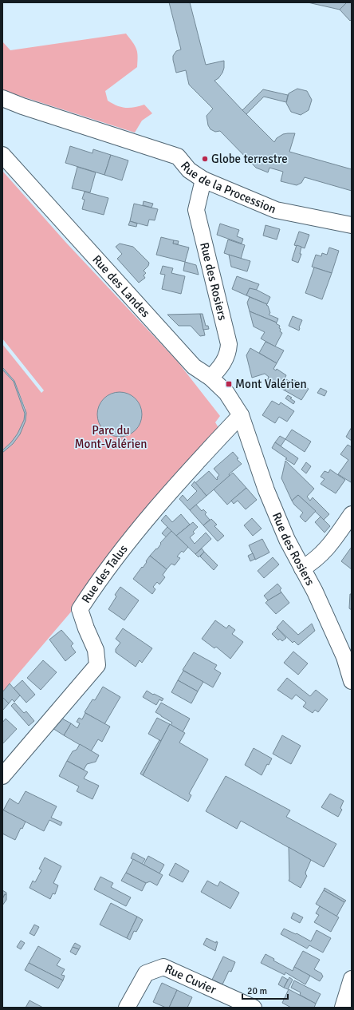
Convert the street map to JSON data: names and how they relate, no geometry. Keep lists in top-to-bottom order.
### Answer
{
  "streets": {
    "street": [
      "Rue de la Procession",
      "Rue des Rosiers",
      "Rue des Landes",
      "Rue des Talus",
      "Rue Cuvier"
    ]
  },
  "crossings": [
    ["Rue de la Procession", "Rue des Rosiers"],
    ["Rue des Rosiers", "Rue des Landes"],
    ["Rue des Rosiers", "Rue des Talus"],
    ["Rue des Landes", "Rue des Talus"]
  ],
  "parks": ["Parc du Mont-Valérien"],
  "places": {
    "other": ["Globe terrestre"],
    "transit": ["Mont Valérien"]
  },
  "scale_bar": "20 m"
}
